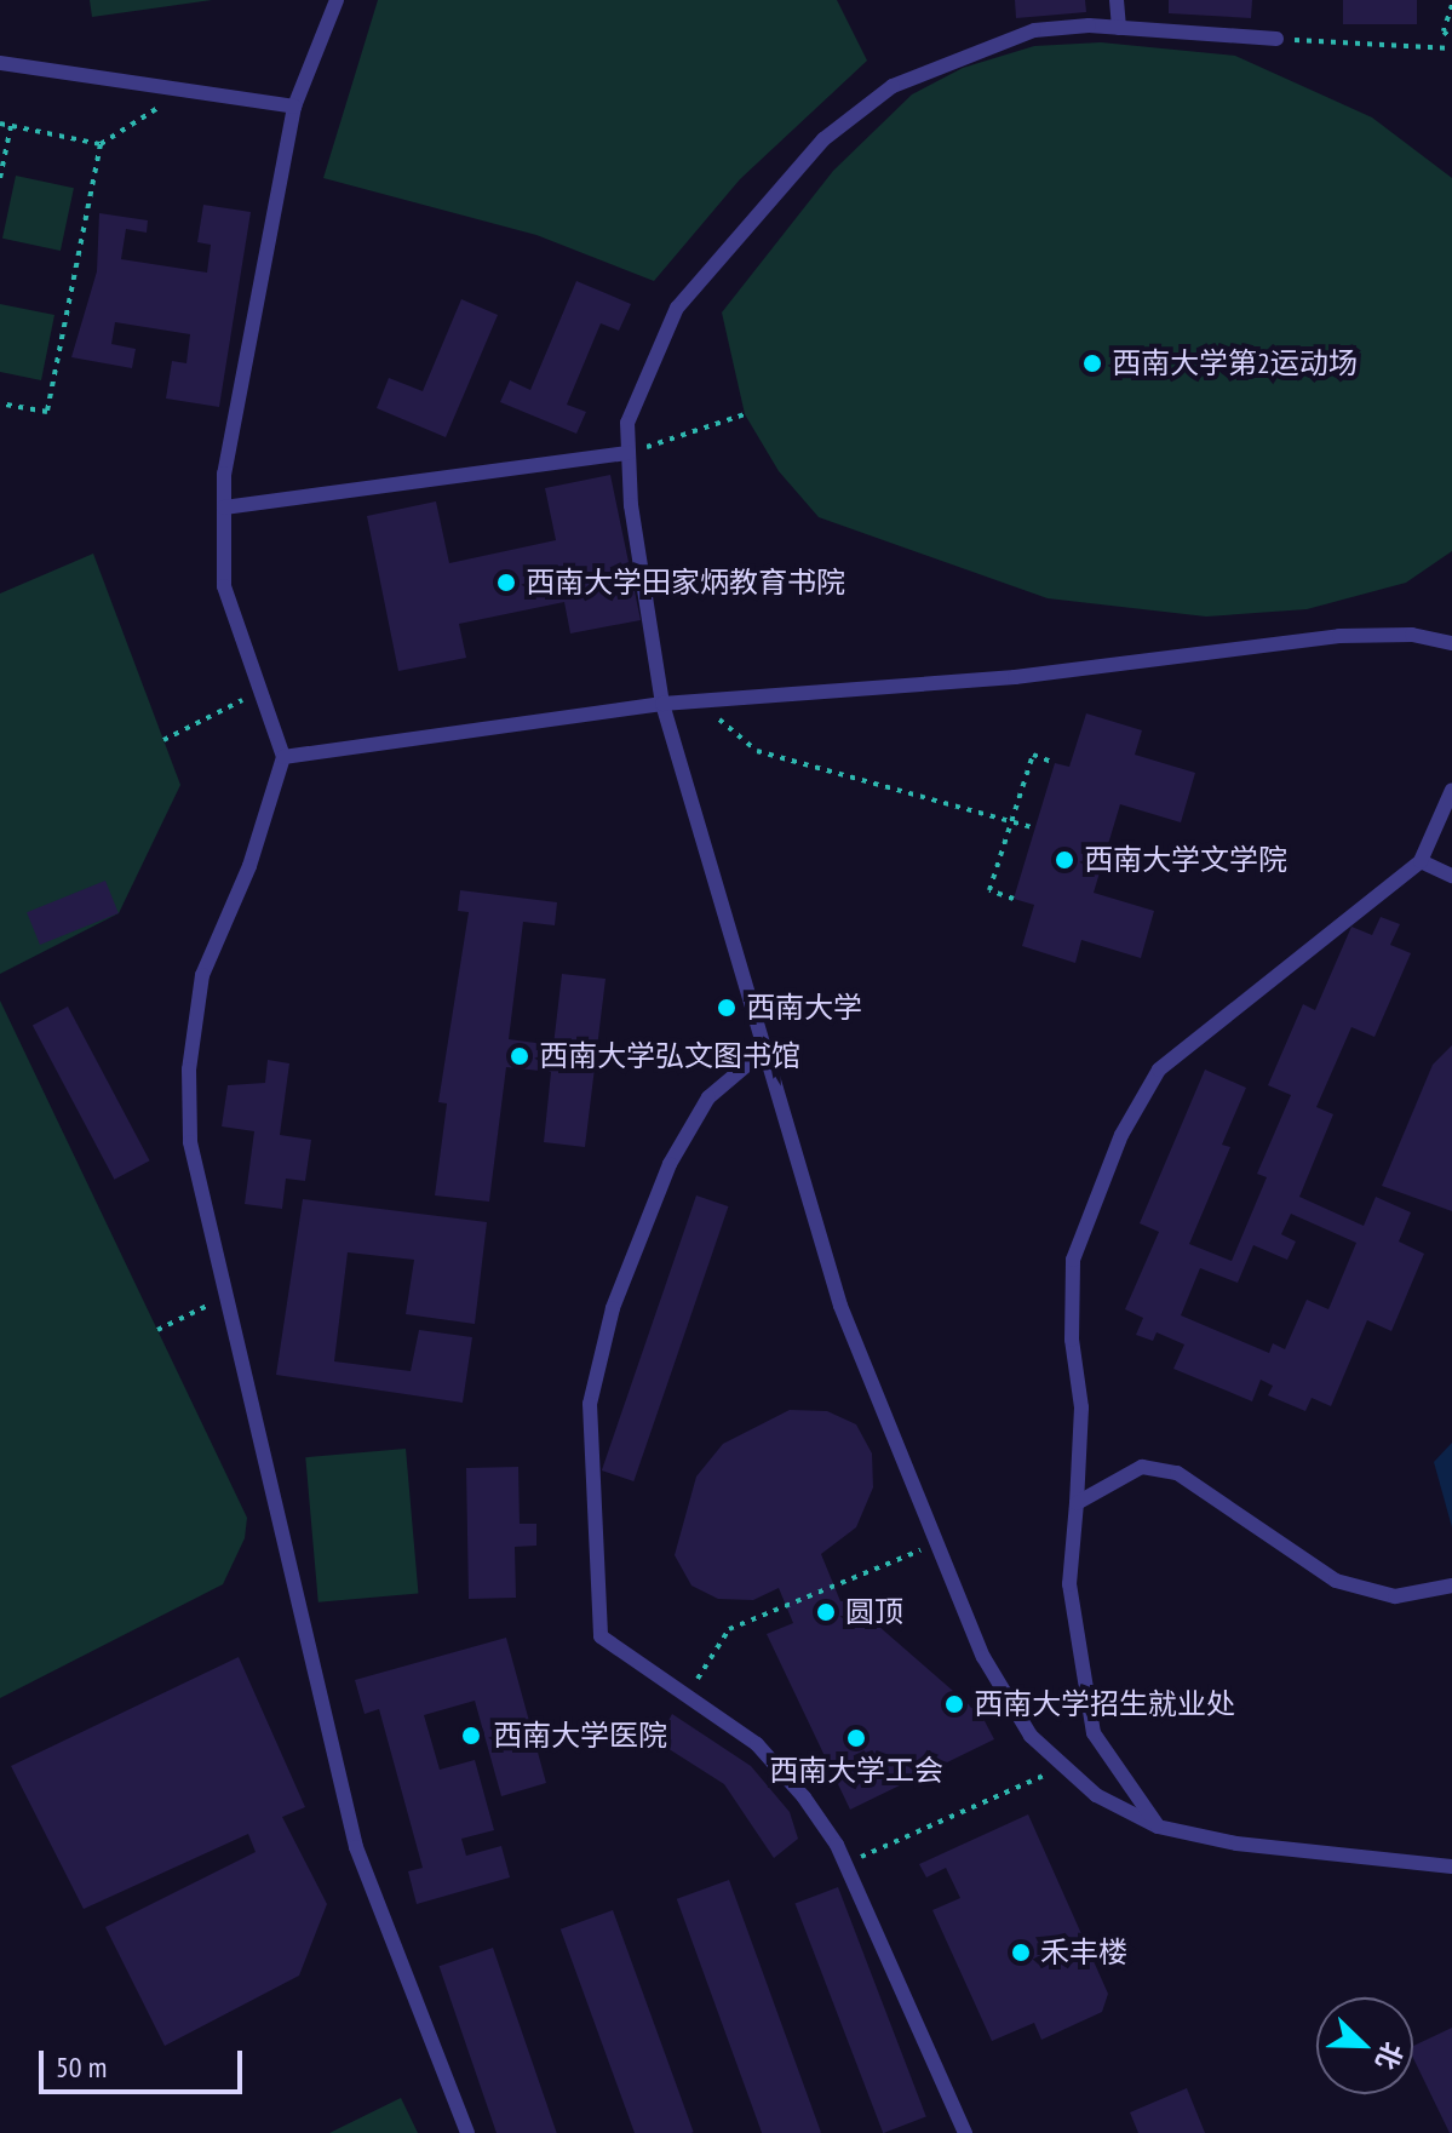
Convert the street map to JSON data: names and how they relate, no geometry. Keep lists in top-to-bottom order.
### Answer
{
  "places": [
    "西南大学第2运动场",
    "西南大学田家炳教育书院",
    "西南大学文学院",
    "西南大学",
    "西南大学弘文图书馆",
    "圆顶",
    "西南大学招生就业处",
    "西南大学医院",
    "西南大学工会",
    "禾丰楼"
  ],
  "scale_bar": "50 m",
  "north": "bottom right"
}
